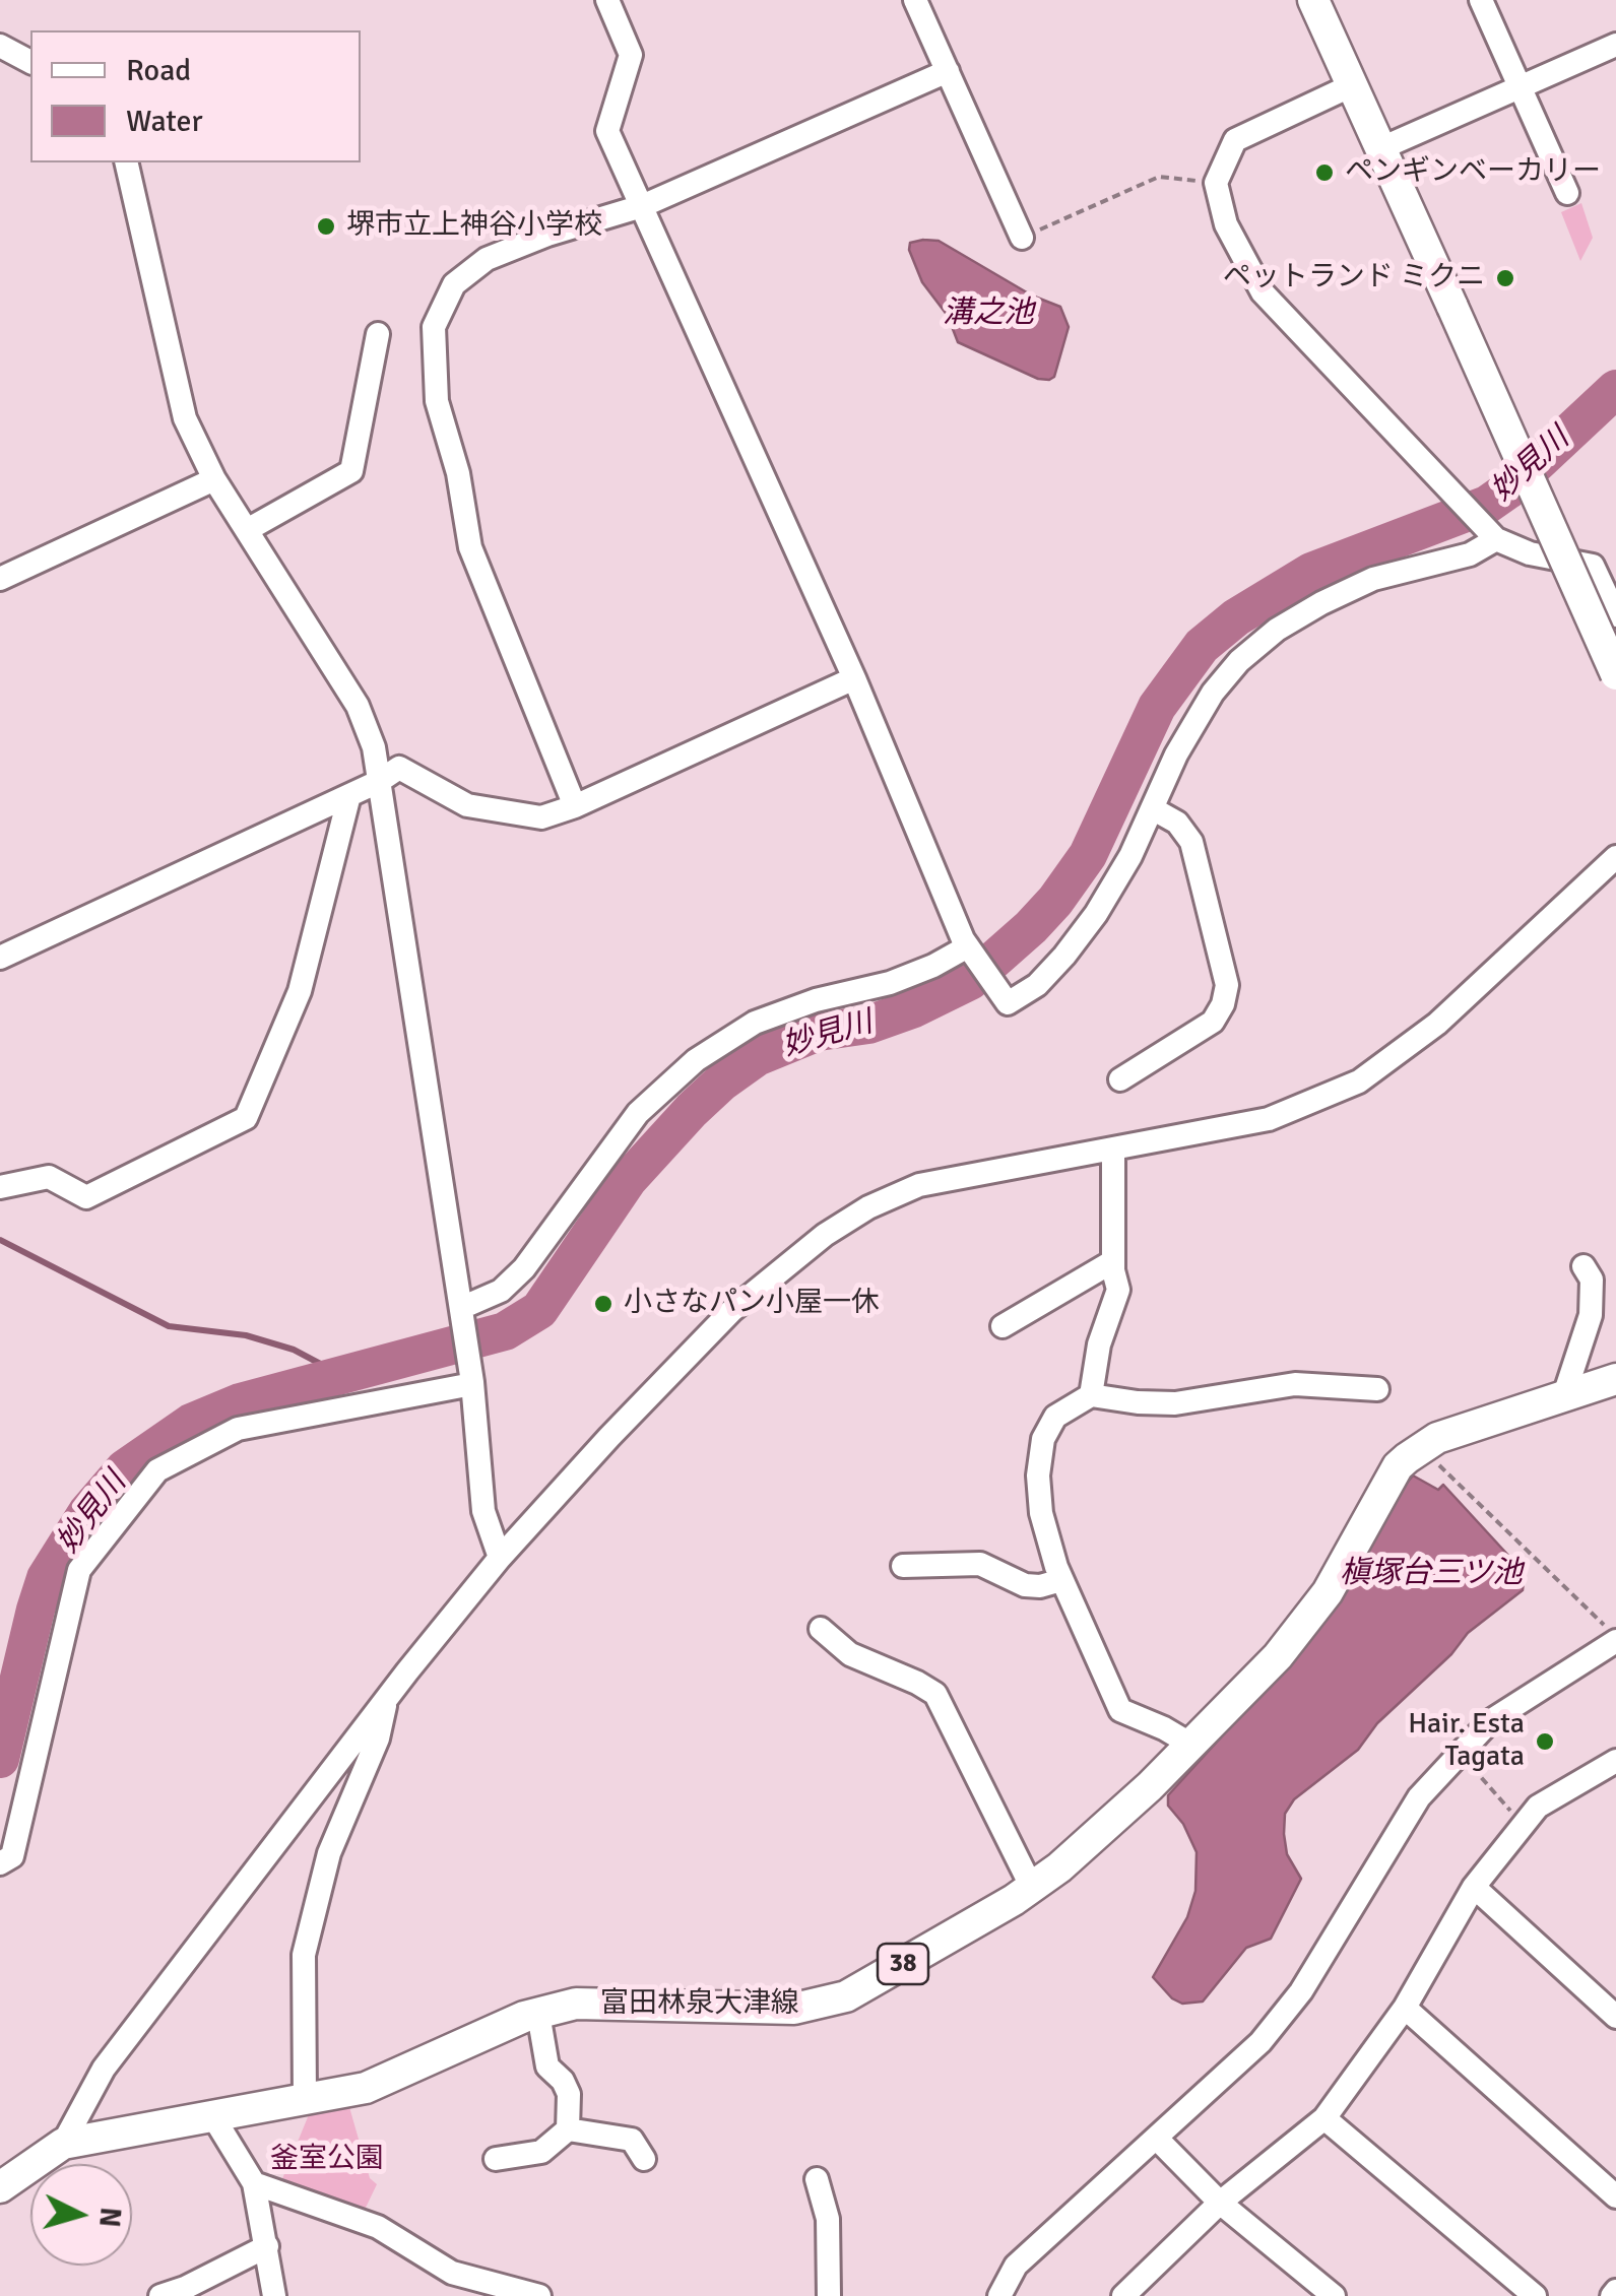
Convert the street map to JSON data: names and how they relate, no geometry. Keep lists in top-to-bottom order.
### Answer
{
  "streets": {
    "main road": ["38", "富田林泉大津線"]
  },
  "water": ["溝之池", "妙見川", "槇塚台三ツ池"],
  "parks": ["釜室公園"],
  "places": [
    "ペンギンベーカリー",
    "堺市立上神谷小学校",
    "ペットランド ミクニ",
    "小さなパン小屋一休",
    "Hair. Esta Tagata"
  ],
  "legend": ["Road", "Water"],
  "north": "right"
}
